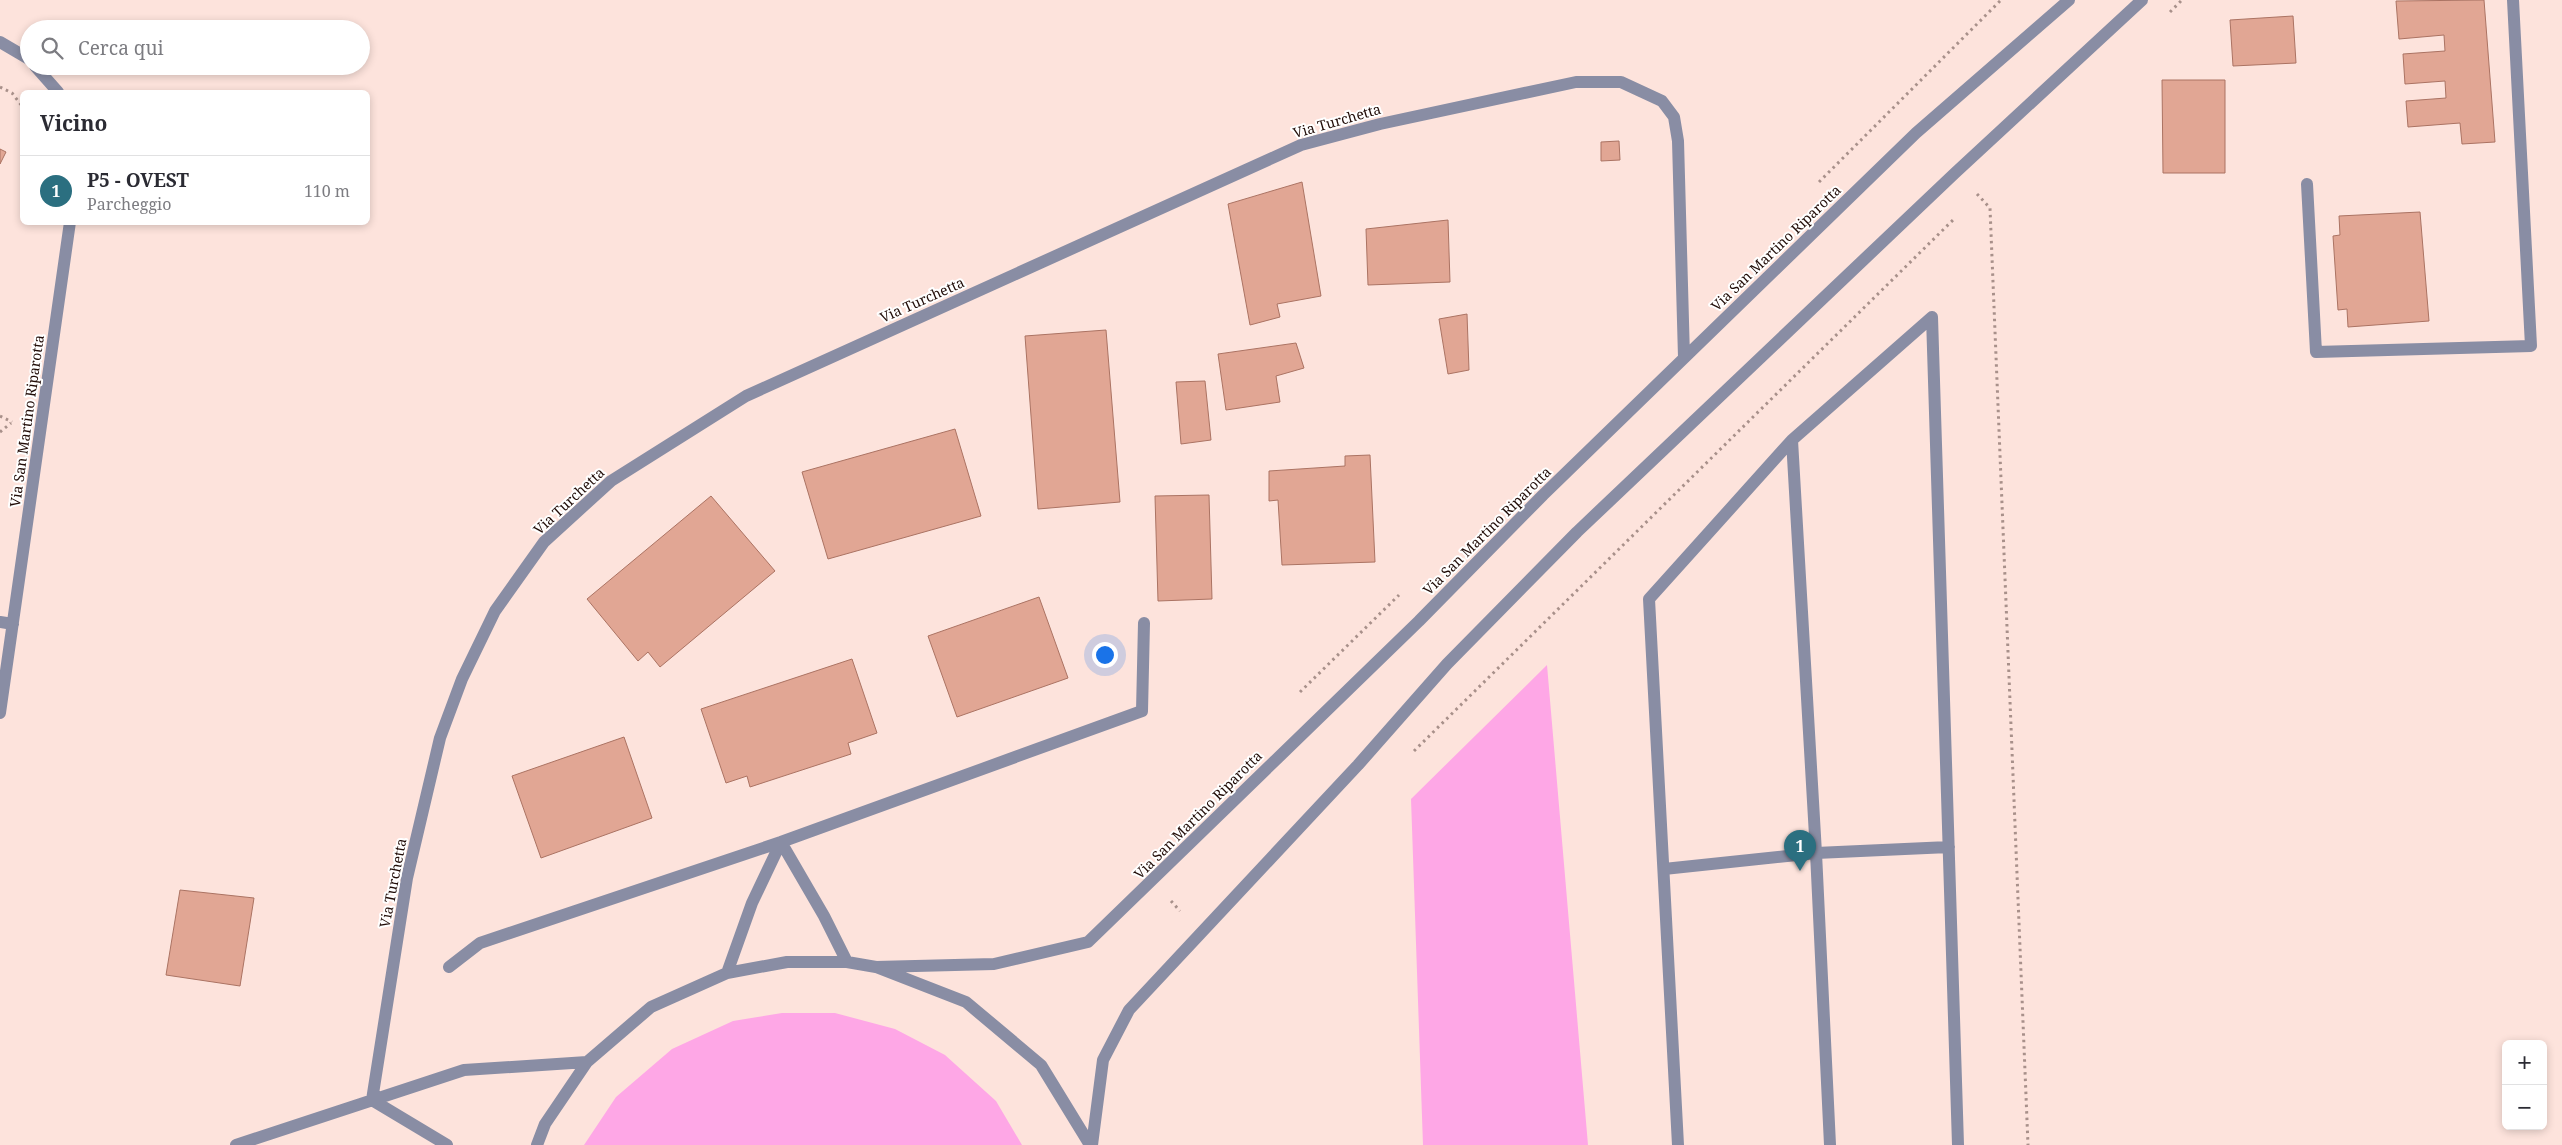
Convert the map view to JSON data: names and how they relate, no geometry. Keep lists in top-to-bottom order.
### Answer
{
  "streets": {
    "street": ["Via Turchetta", "Via San Martino Riparotta"]
  },
  "crossings": [
    ["Via Turchetta", "Via San Martino Riparotta"]
  ],
  "page": {
    "search": "Cerca qui",
    "heading": "Vicino",
    "list": [
      {
        "mark": "1",
        "name": "P5 - OVEST",
        "note": "Parcheggio",
        "value": "110 m"
      }
    ],
    "pins": "1",
    "map_buttons": ["+", "−"]
  }
}
